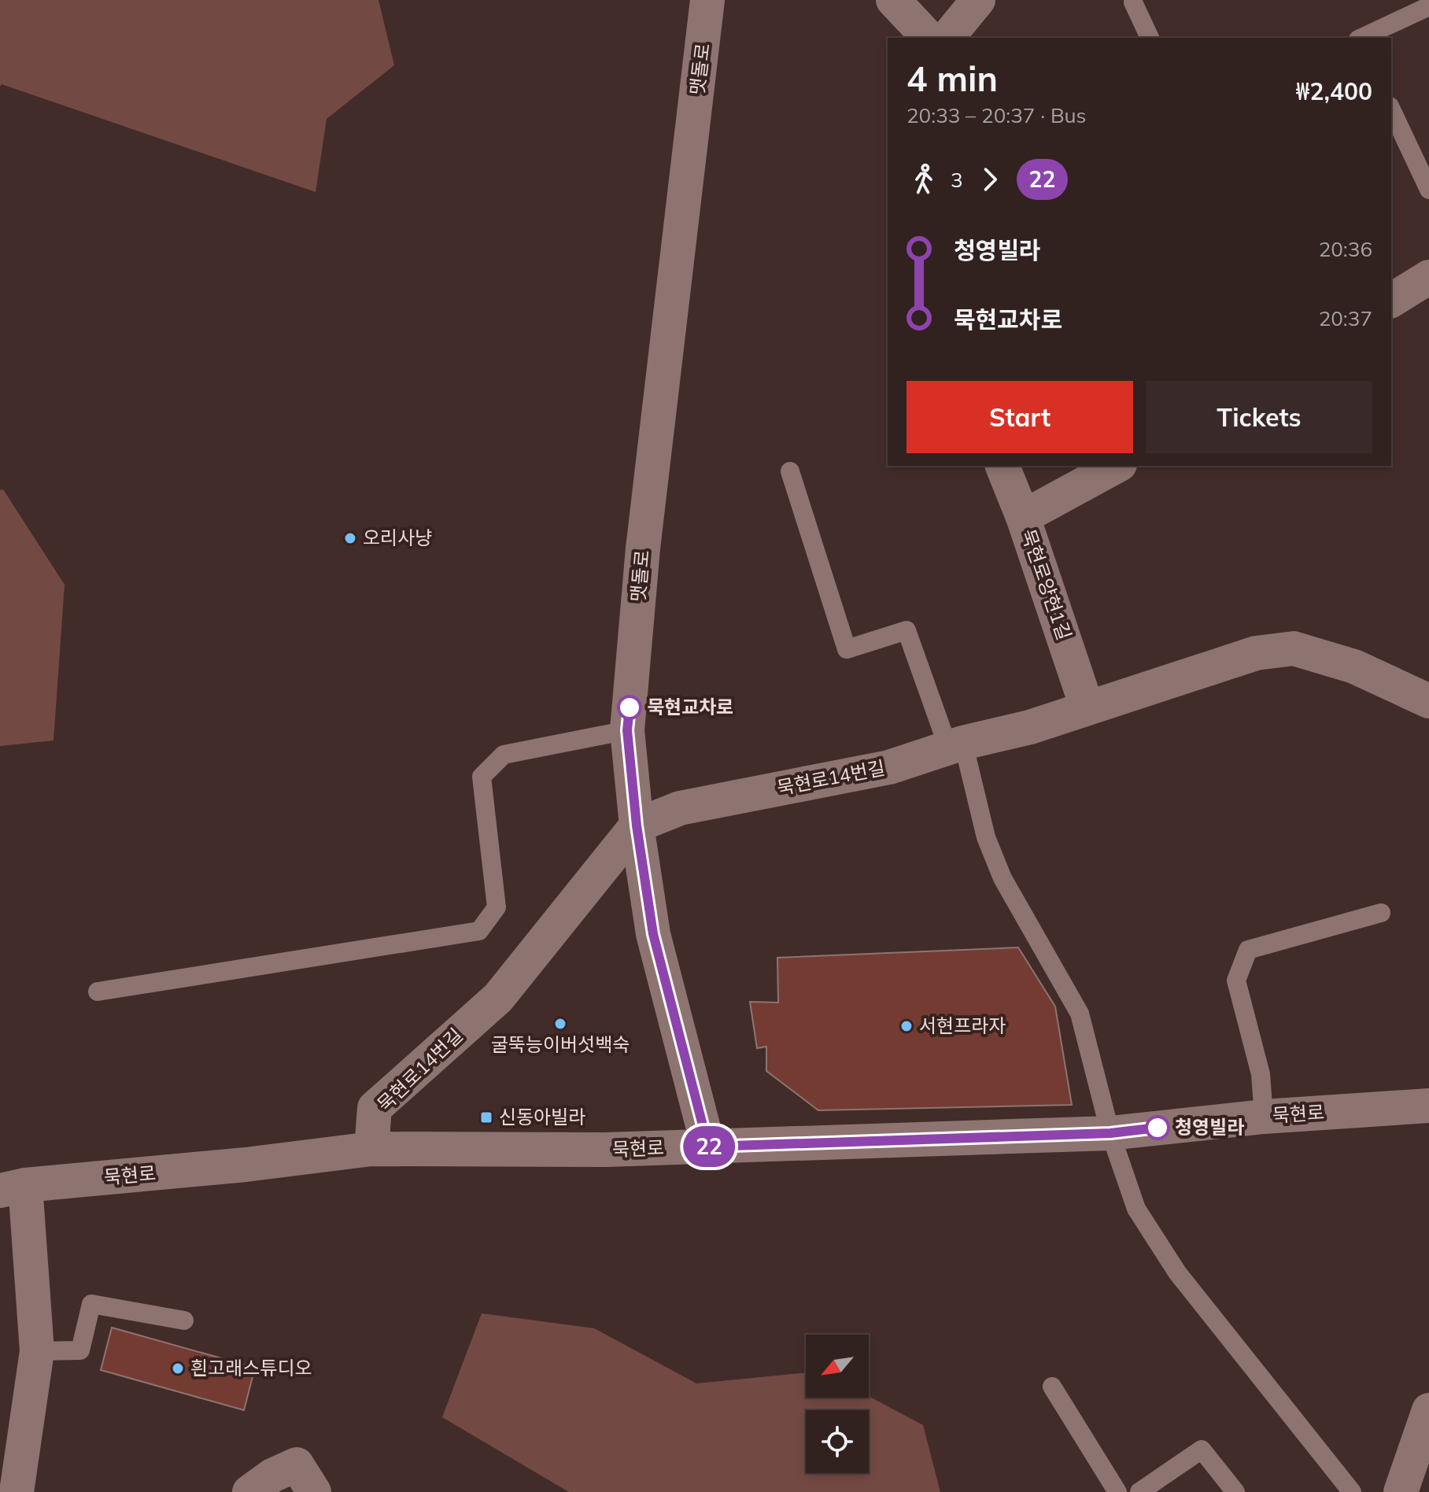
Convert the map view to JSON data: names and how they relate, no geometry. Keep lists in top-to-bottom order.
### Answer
{
  "streets": {
    "street": [
      "맷돌로",
      "묵현로양현1길",
      "묵현로14번길",
      "묵현로"
    ]
  },
  "crossings": [
    ["맷돌로", "묵현로14번길"],
    ["맷돌로", "묵현로"],
    ["묵현로양현1길", "묵현로14번길"],
    ["묵현로14번길", "묵현로"]
  ],
  "places": {
    "other": [
      "오리사냥",
      "묵현교차로",
      "굴뚝능이버섯백숙",
      "서현프라자",
      "청영빌라",
      "흰고래스튜디오"
    ],
    "transit": ["신동아빌라"]
  },
  "lines": ["bus line 22"],
  "north": "bottom left",
  "page": {
    "on_map": "22",
    "heading": ["4 min", "20:33 – 20:37 · Bus", "₩2,400"],
    "legs": ["3", "22"],
    "list": [
      {
        "name": "청영빌라",
        "value": "20:36"
      },
      {
        "name": "묵현교차로",
        "value": "20:37"
      }
    ],
    "buttons": ["Start", "Tickets"]
  }
}
